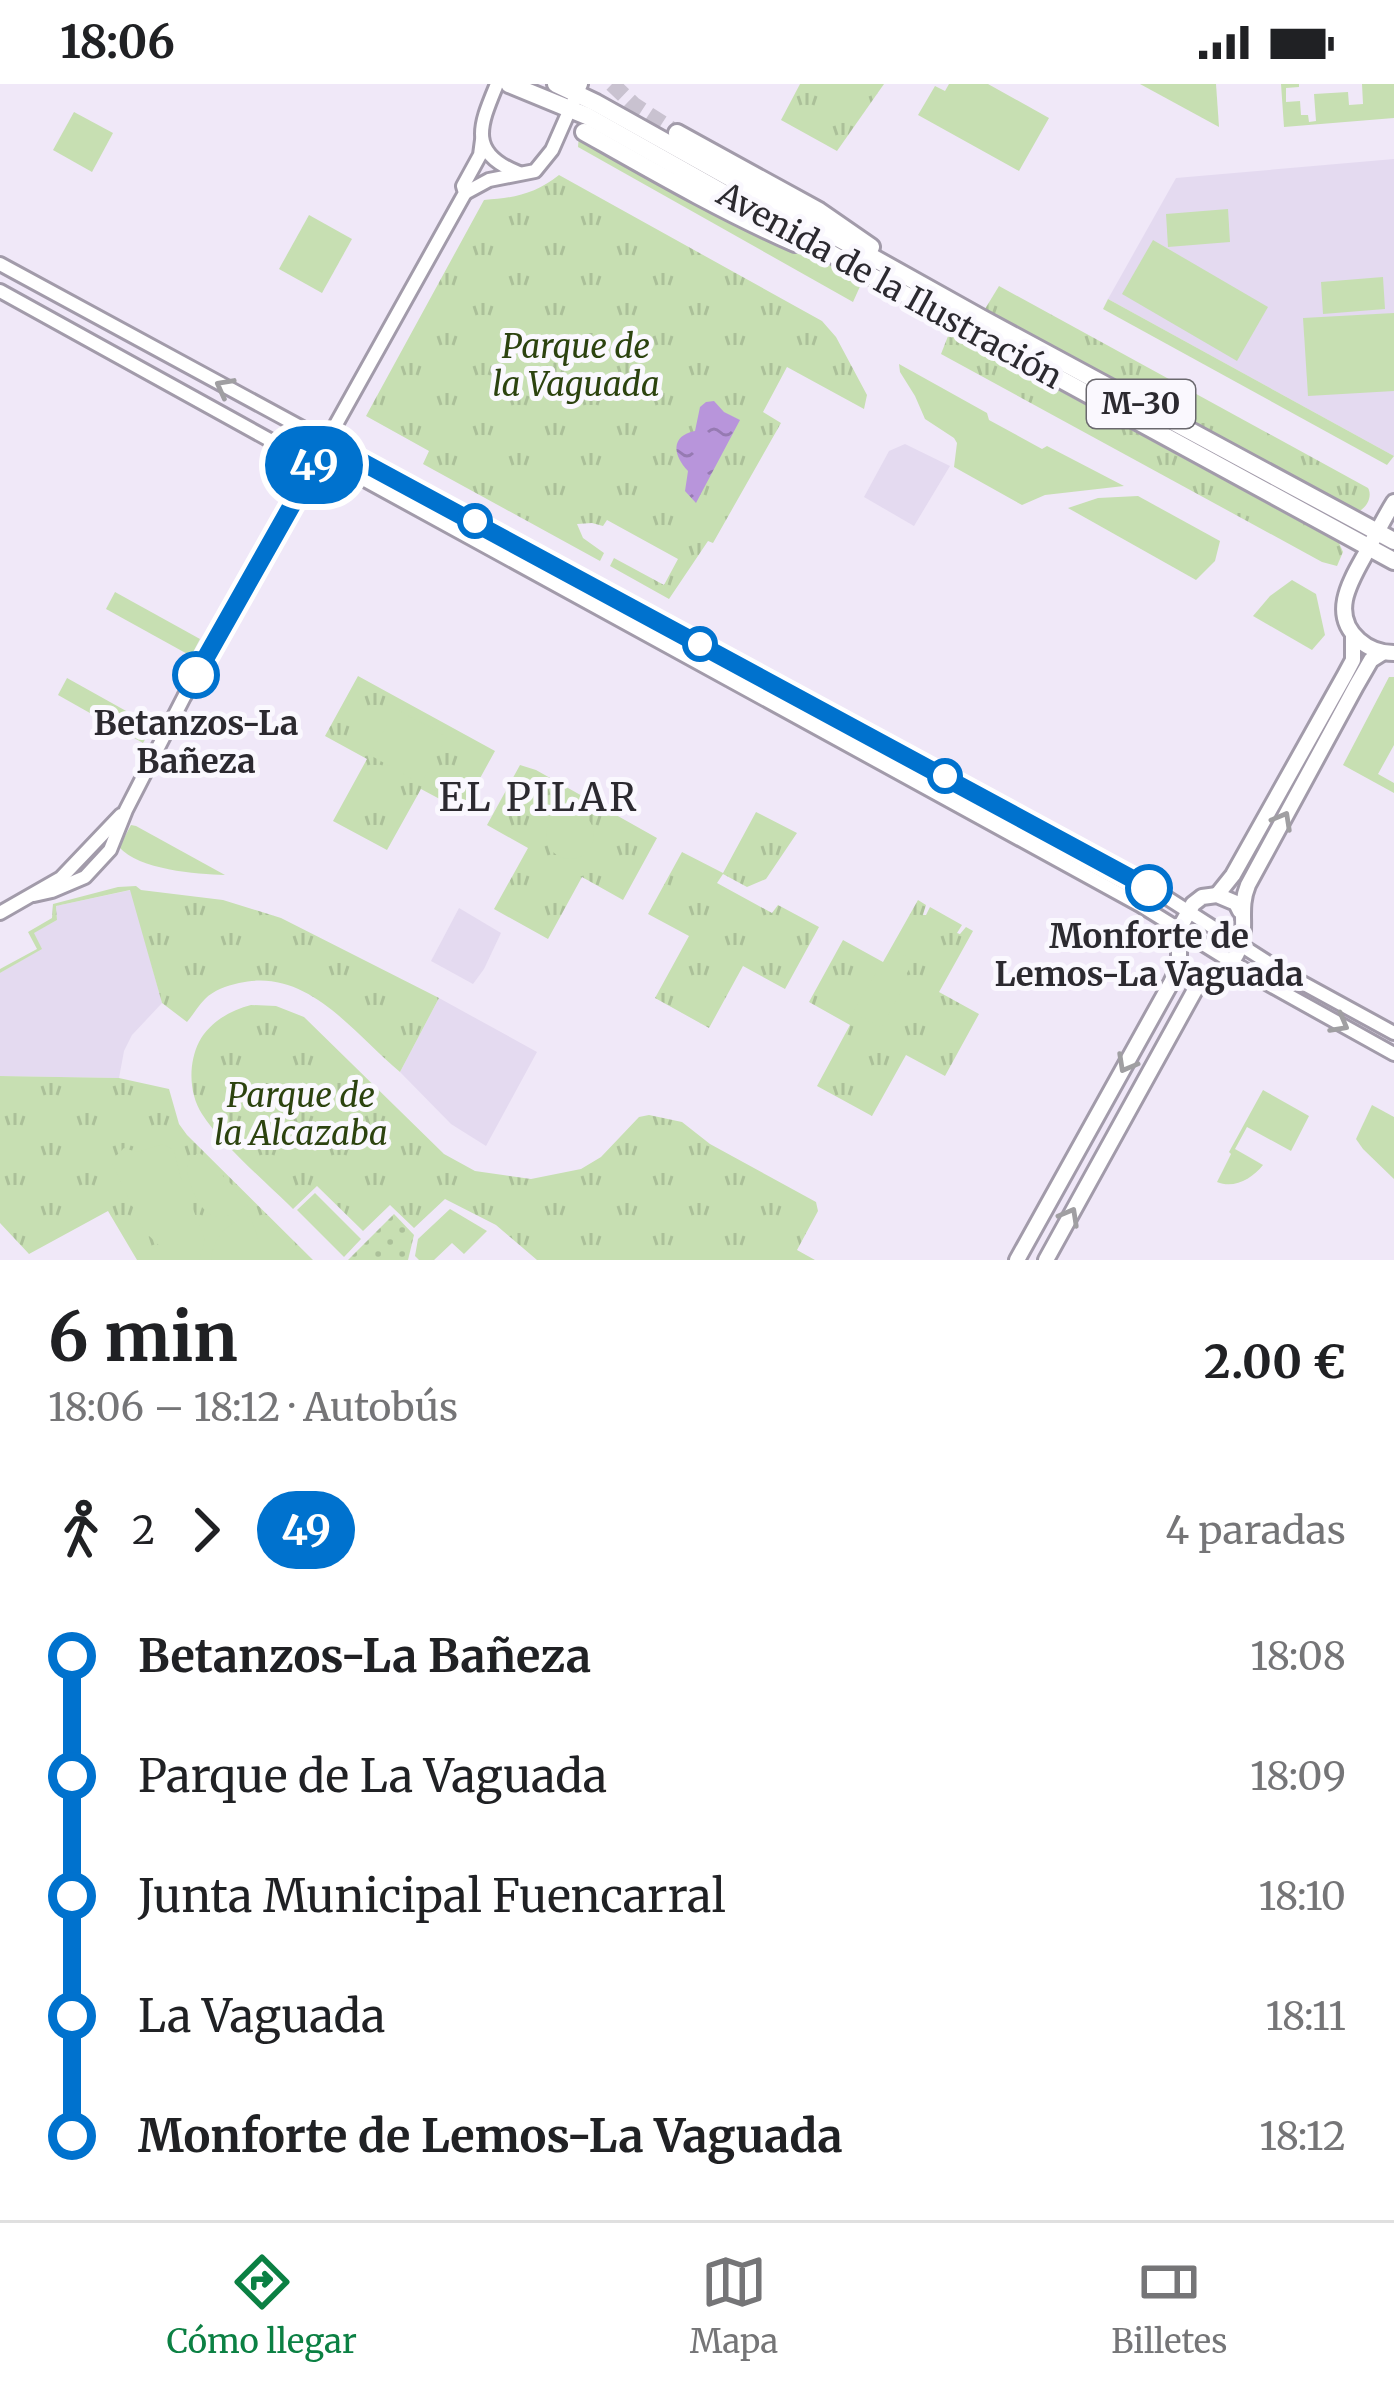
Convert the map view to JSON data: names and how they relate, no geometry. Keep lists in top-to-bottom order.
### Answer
{
  "streets": {
    "highway": ["Avenida de la Ilustración", "M-30"]
  },
  "districts": ["EL PILAR"],
  "parks": ["Parque de la Vaguada", "Parque de la Alcazaba"],
  "places": ["Betanzos-La Bañeza", "Monforte de Lemos-La Vaguada"],
  "lines": ["bus line 49"],
  "page": {
    "status": "18:06",
    "on_map": "49",
    "heading": ["6 min", "18:06 – 18:12 · Autobús", "2.00 €"],
    "legs": ["2", "49", "4 paradas"],
    "list": [
      {
        "name": "Betanzos-La Bañeza",
        "value": "18:08"
      },
      {
        "name": "Parque de La Vaguada",
        "value": "18:09"
      },
      {
        "name": "Junta Municipal Fuencarral",
        "value": "18:10"
      },
      {
        "name": "La Vaguada",
        "value": "18:11"
      },
      {
        "name": "Monforte de Lemos-La Vaguada",
        "value": "18:12"
      }
    ],
    "tabs": ["Cómo llegar", "Mapa", "Billetes"]
  }
}
